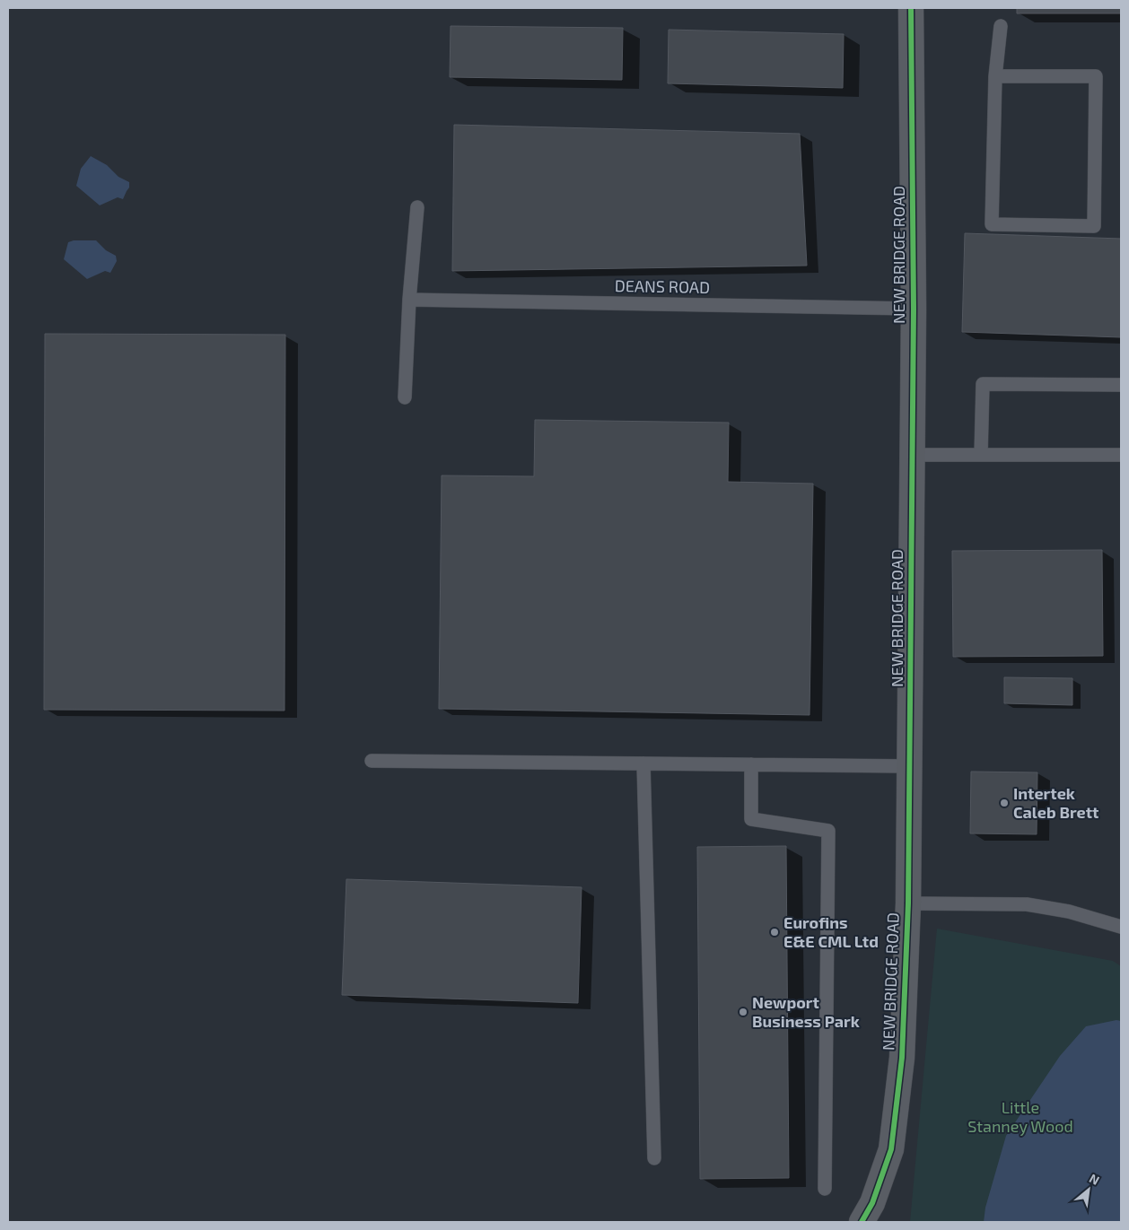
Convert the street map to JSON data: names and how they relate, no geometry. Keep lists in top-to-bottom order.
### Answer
{
  "streets": {
    "street": ["NEW BRIDGE ROAD"],
    "lane": ["DEANS ROAD"]
  },
  "crossings": [
    ["NEW BRIDGE ROAD", "DEANS ROAD"]
  ],
  "parks": ["Little Stanney Wood"],
  "places": ["Intertek Caleb Brett", "Eurofins E&E CML Ltd", "Newport Business Park"],
  "north": "top right"
}
